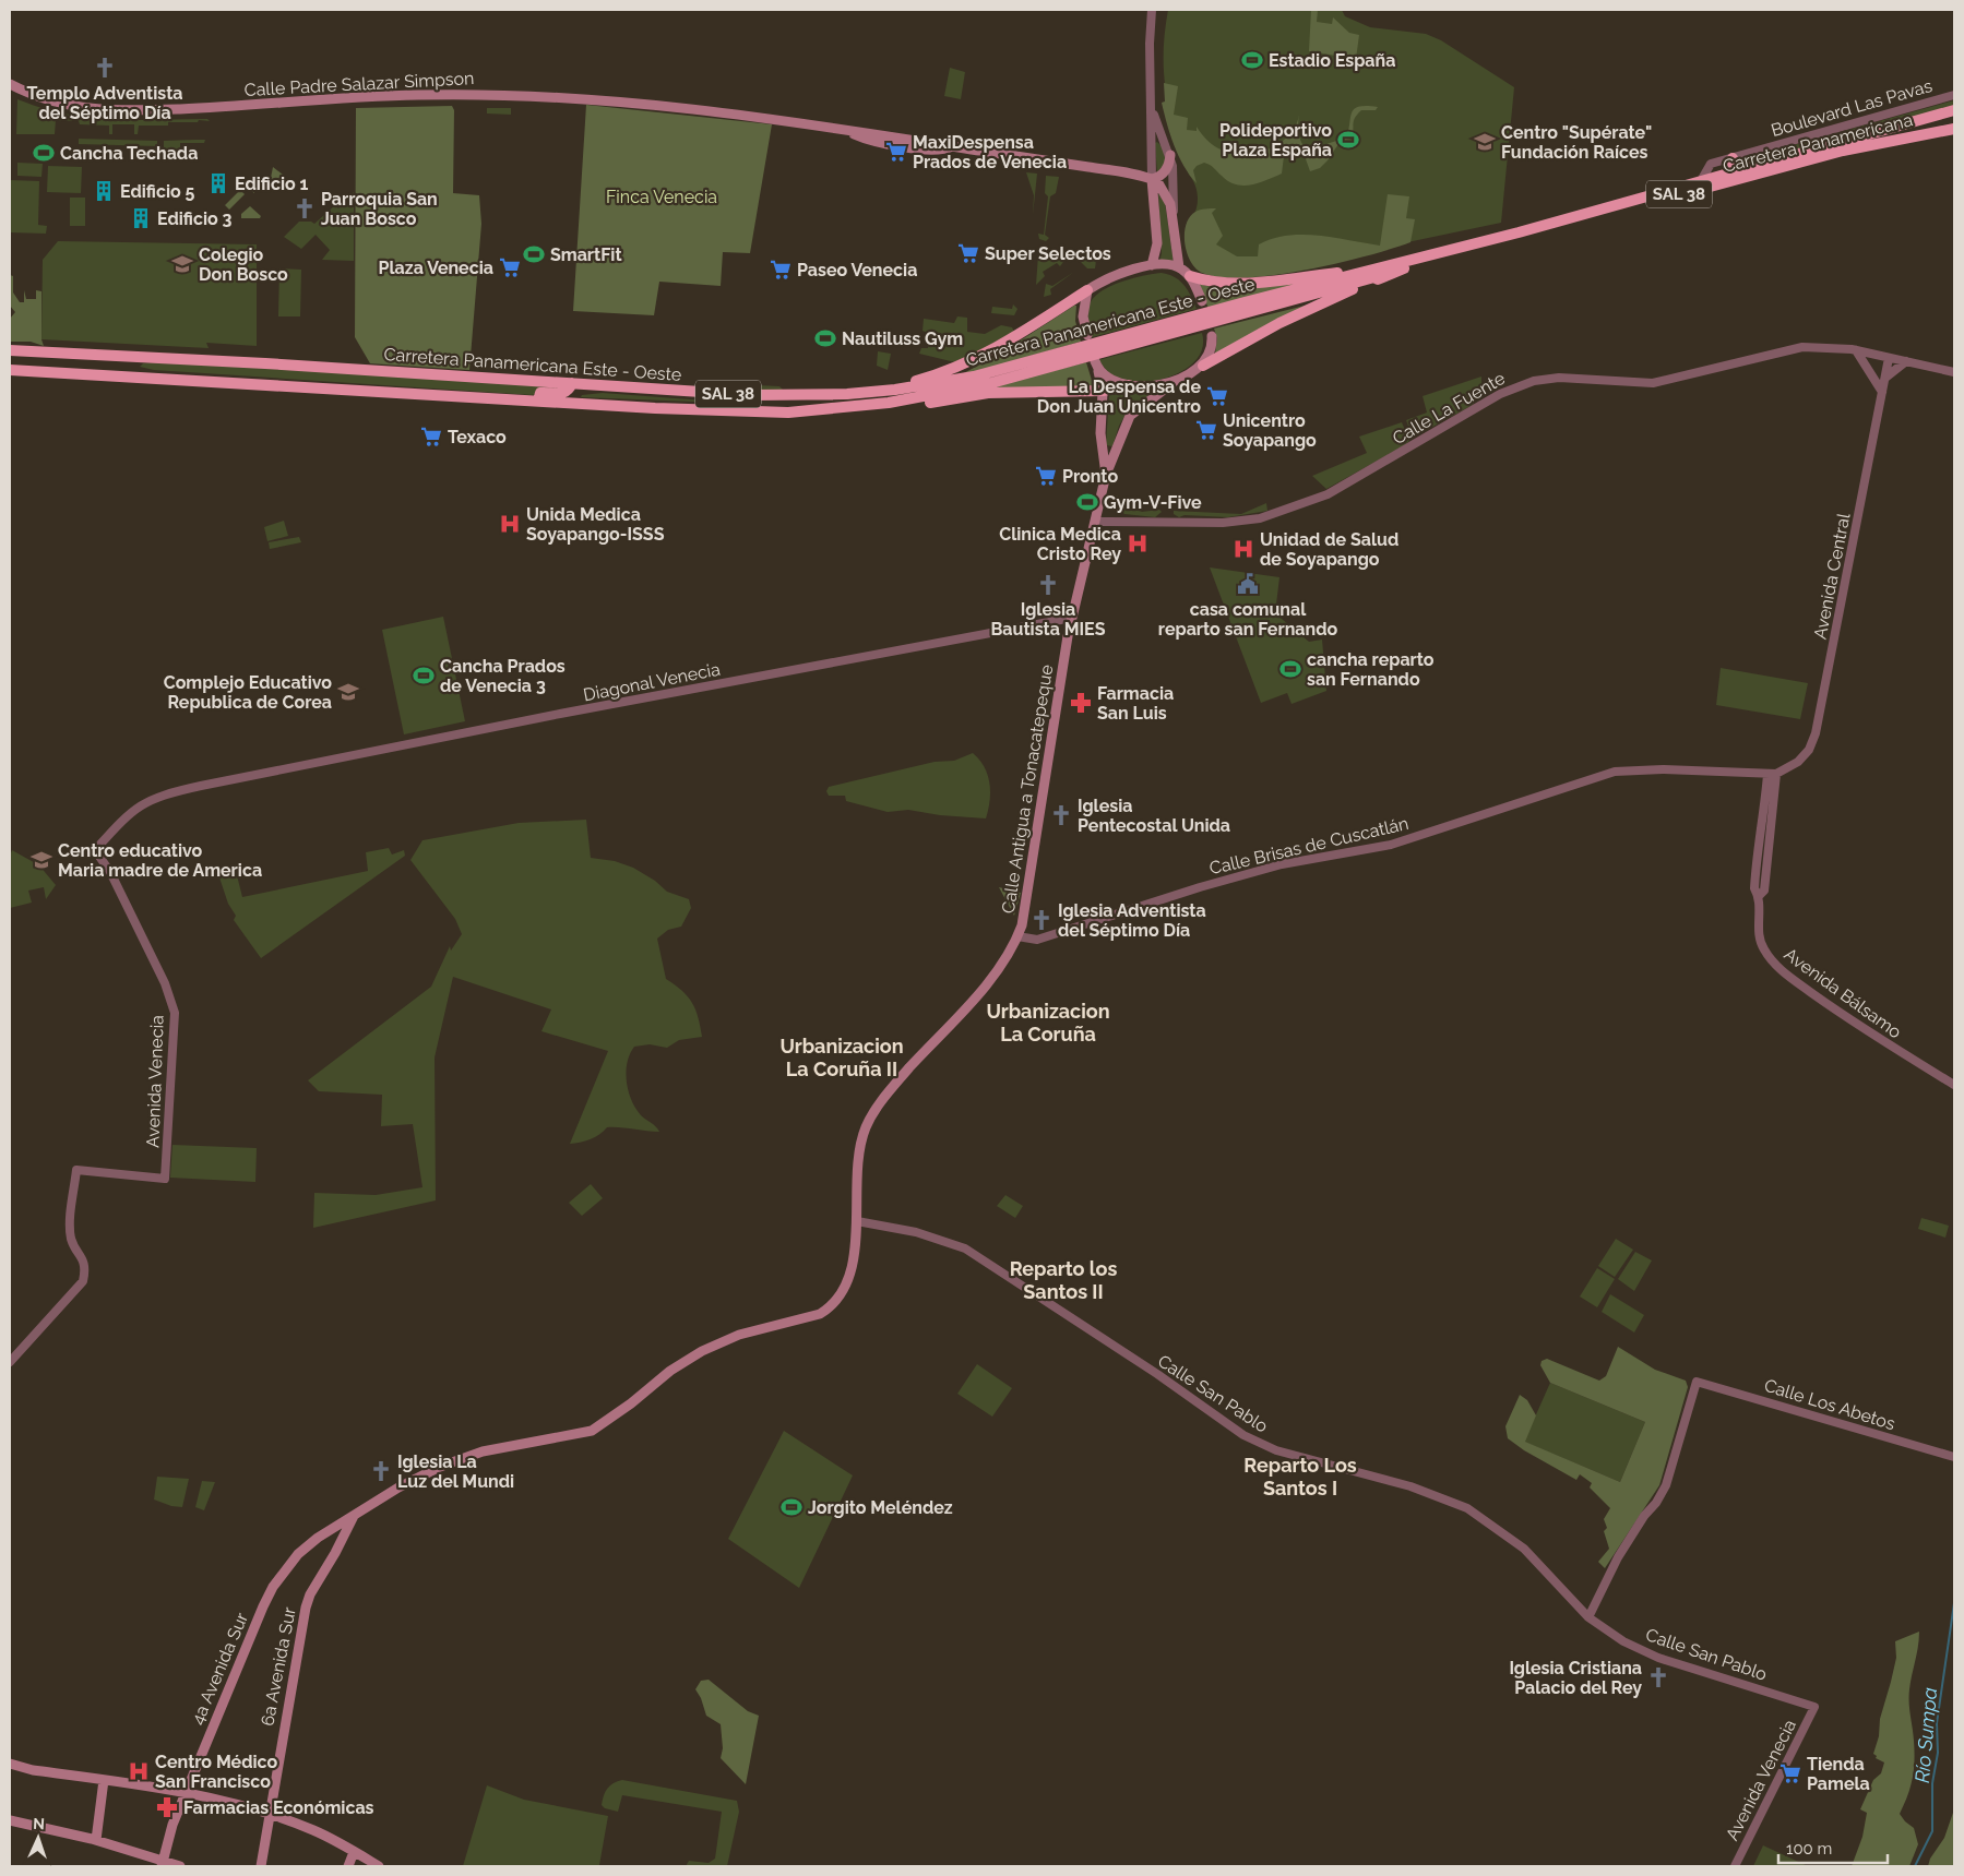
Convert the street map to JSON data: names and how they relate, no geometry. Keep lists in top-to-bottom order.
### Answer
{
  "streets": {
    "highway": ["Carretera Panamericana", "SAL 38", "Carretera Panamericana Este - Oeste"],
    "main road": [
      "Calle Padre Salazar Simpson",
      "Calle Antigua a Tonacatepeque",
      "6a Avenida Sur",
      "4a Avenida Sur"
    ],
    "street": [
      "Boulevard Las Pavas",
      "Calle La Fuente",
      "Avenida Central",
      "Diagonal Venecia",
      "Calle Brisas de Cuscatlán",
      "Avenida Bálsamo",
      "Avenida Venecia",
      "Calle San Pablo",
      "Calle Los Abetos"
    ]
  },
  "crossings": [
    ["Boulevard Las Pavas", "Carretera Panamericana"],
    ["Carretera Panamericana", "Carretera Panamericana Este - Oeste"],
    ["Calle La Fuente", "Avenida Central"],
    ["Calle La Fuente", "Calle Antigua a Tonacatepeque"],
    ["Avenida Central", "Calle Brisas de Cuscatlán"],
    ["Avenida Central", "Avenida Bálsamo"],
    ["Diagonal Venecia", "Calle Antigua a Tonacatepeque"],
    ["Diagonal Venecia", "Avenida Venecia"],
    ["Calle Antigua a Tonacatepeque", "Calle Brisas de Cuscatlán"],
    ["Calle Antigua a Tonacatepeque", "Calle San Pablo"],
    ["Calle Antigua a Tonacatepeque", "6a Avenida Sur"],
    ["Calle Antigua a Tonacatepeque", "4a Avenida Sur"],
    ["Calle Brisas de Cuscatlán", "Avenida Bálsamo"],
    ["Avenida Venecia", "Calle San Pablo"],
    ["Calle San Pablo", "Calle Los Abetos"],
    ["6a Avenida Sur", "4a Avenida Sur"]
  ],
  "districts": [
    "Urbanizacion La Coruña",
    "Urbanizacion La Coruña II",
    "Reparto los Santos II",
    "Reparto Los Santos I"
  ],
  "water": ["Río Sumpa"],
  "parks": ["Finca Venecia"],
  "places": {
    "sports": [
      "Estadio España",
      "Polideportivo Plaza España",
      "Cancha Techada",
      "SmartFit",
      "Nautiluss Gym",
      "Gym-V-Five",
      "cancha reparto san Fernando",
      "Cancha Prados de Venecia 3",
      "Jorgito Meléndez"
    ],
    "church": [
      "Templo Adventista del Séptimo Día",
      "Parroquia San Juan Bosco",
      "Iglesia Bautista MIES",
      "Iglesia Pentecostal Unida",
      "Iglesia Adventista del Séptimo Día",
      "Iglesia La Luz del Mundi",
      "Iglesia Cristiana Palacio del Rey"
    ],
    "school or university": [
      "Centro \"Supérate\" Fundación Raíces",
      "Colegio Don Bosco",
      "Complejo Educativo Republica de Corea",
      "Centro educativo Maria madre de America"
    ],
    "supermarket": [
      "MaxiDespensa Prados de Venecia",
      "Super Selectos",
      "Plaza Venecia",
      "Paseo Venecia",
      "La Despensa de Don Juan Unicentro",
      "Unicentro Soyapango",
      "Texaco",
      "Pronto",
      "Tienda Pamela"
    ],
    "building": ["Edificio 1", "Edificio 5", "Edificio 3"],
    "hospital": [
      "Unida Medica Soyapango-ISSS",
      "Clinica Medica Cristo Rey",
      "Unidad de Salud de Soyapango",
      "Centro Médico San Francisco"
    ],
    "public building": ["casa comunal reparto san Fernando"],
    "pharmacy": ["Farmacia San Luis", "Farmacias Económicas"]
  },
  "scale_bar": "100 m",
  "north": "top"
}
